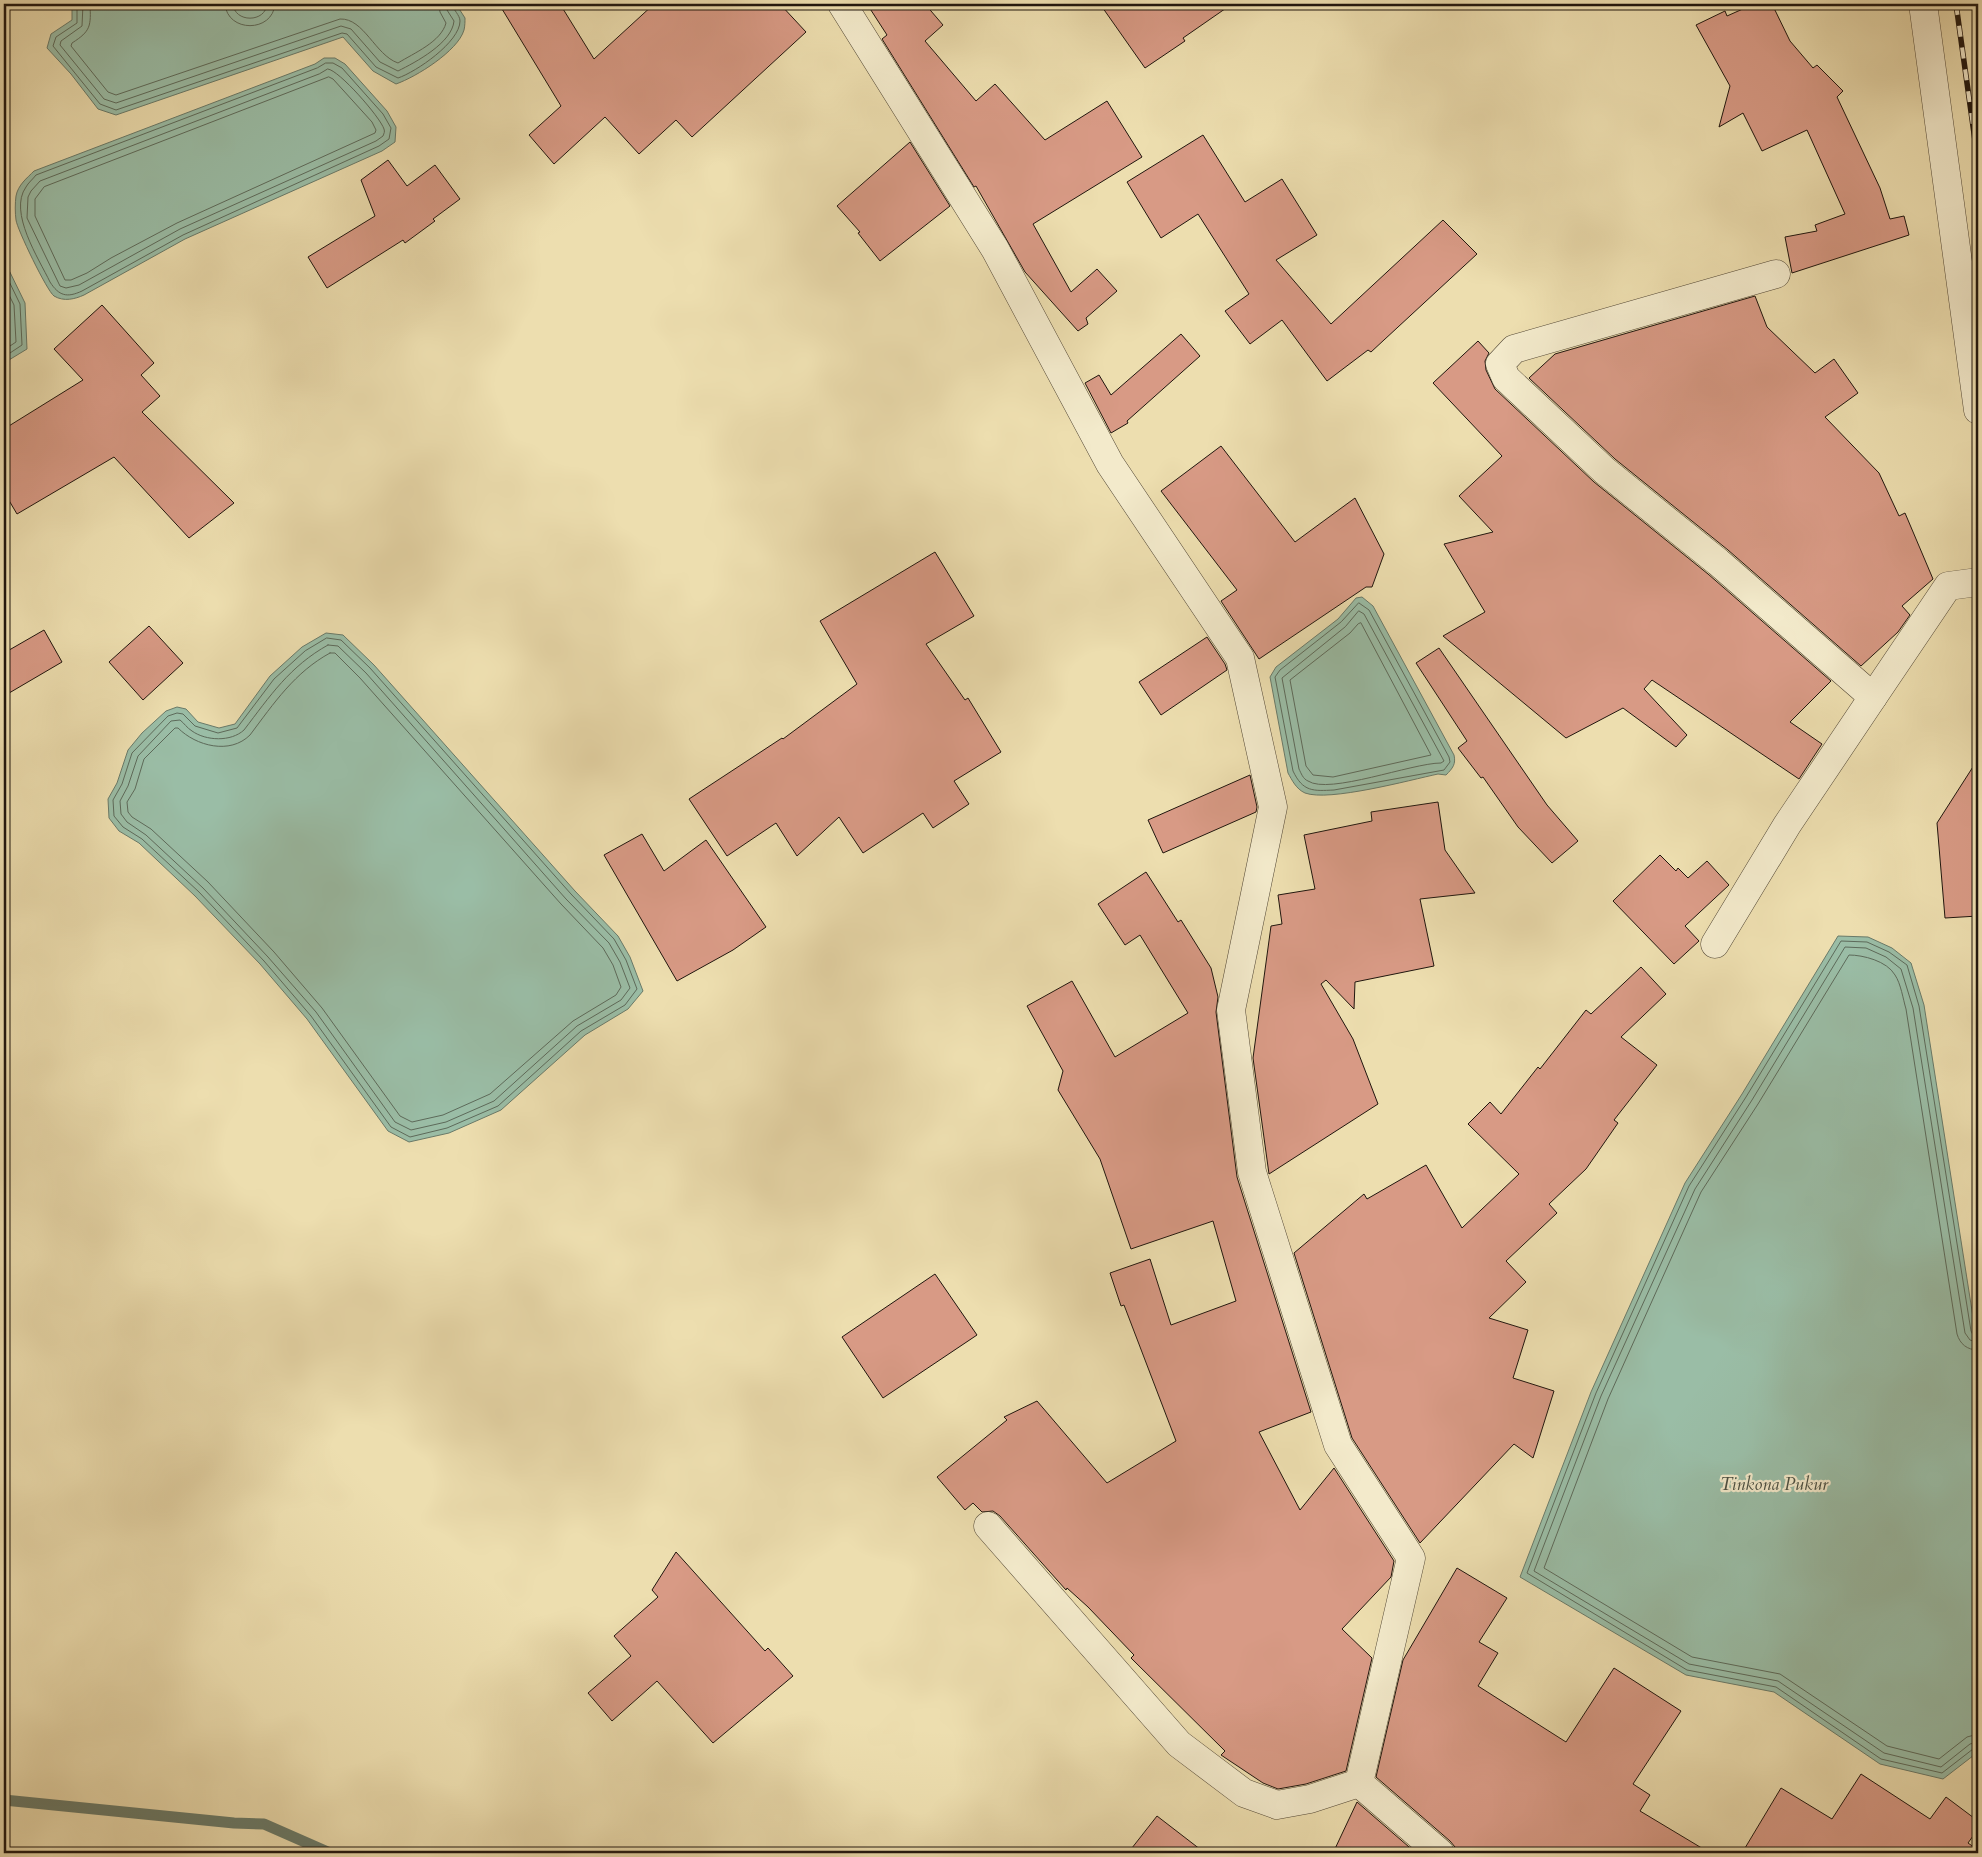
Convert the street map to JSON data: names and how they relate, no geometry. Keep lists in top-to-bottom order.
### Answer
{
  "water": ["Tinkona Pukur"]
}
